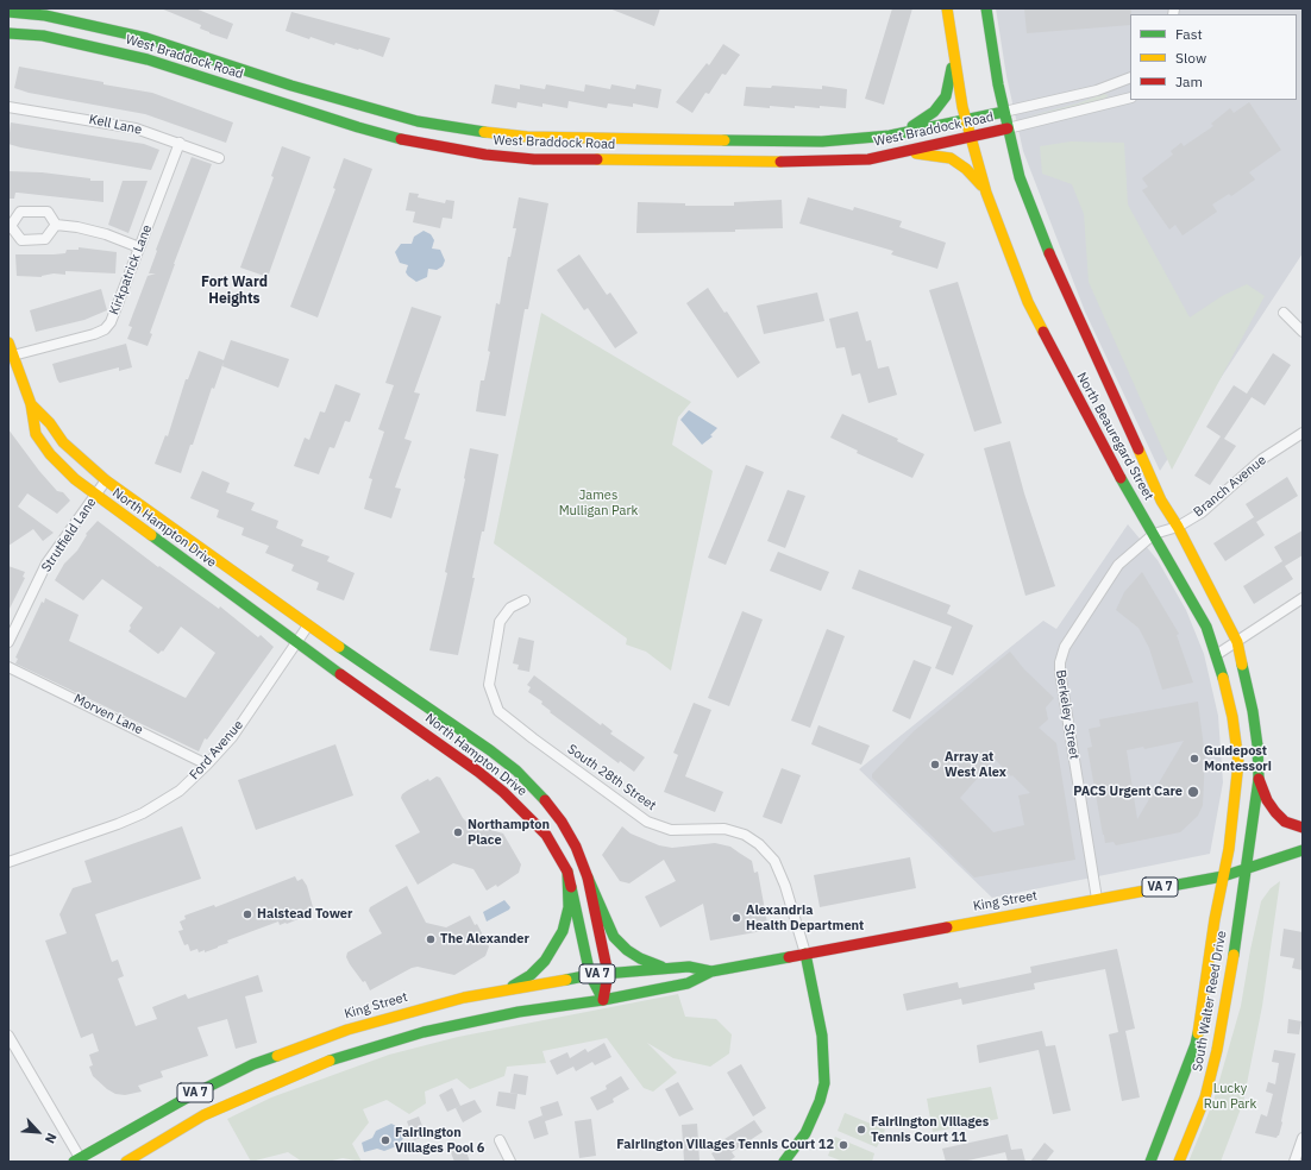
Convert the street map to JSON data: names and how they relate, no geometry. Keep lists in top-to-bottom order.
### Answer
{
  "streets": {
    "main road": [
      "West Braddock Road",
      "North Beauregard Street",
      "North Hampton Drive",
      "South 28th Street",
      "VA 7",
      "King Street",
      "South Walter Reed Drive"
    ],
    "street": [
      "Kell Lane",
      "Kirkpatrick Lane",
      "Branch Avenue",
      "Strutfield Lane",
      "Morven Lane",
      "Berkeley Street",
      "Ford Avenue"
    ]
  },
  "crossings": [
    ["West Braddock Road", "North Beauregard Street"],
    ["Kell Lane", "Kirkpatrick Lane"],
    ["Kirkpatrick Lane", "North Hampton Drive"],
    ["North Beauregard Street", "Branch Avenue"],
    ["North Beauregard Street", "Berkeley Street"],
    ["North Beauregard Street", "King Street"],
    ["North Beauregard Street", "South Walter Reed Drive"],
    ["Branch Avenue", "Berkeley Street"],
    ["North Hampton Drive", "Strutfield Lane"],
    ["North Hampton Drive", "Ford Avenue"],
    ["North Hampton Drive", "King Street"],
    ["Morven Lane", "Ford Avenue"],
    ["Berkeley Street", "King Street"],
    ["South 28th Street", "King Street"],
    ["King Street", "South Walter Reed Drive"]
  ],
  "districts": ["Fort Ward Heights"],
  "parks": ["James Mulligan Park", "Lucky Run Park"],
  "places": [
    "Guidepost Montessori",
    "Array at West Alex",
    "PACS Urgent Care",
    "Northampton Place",
    "Halstead Tower",
    "Alexandria Health Department",
    "The Alexander",
    "Fairlington Villages Tennis Court 11",
    "Fairlington Villages Pool 6",
    "Fairlington Villages Tennis Court 12"
  ],
  "legend": ["Fast", "Slow", "Jam"],
  "north": "bottom right"
}
